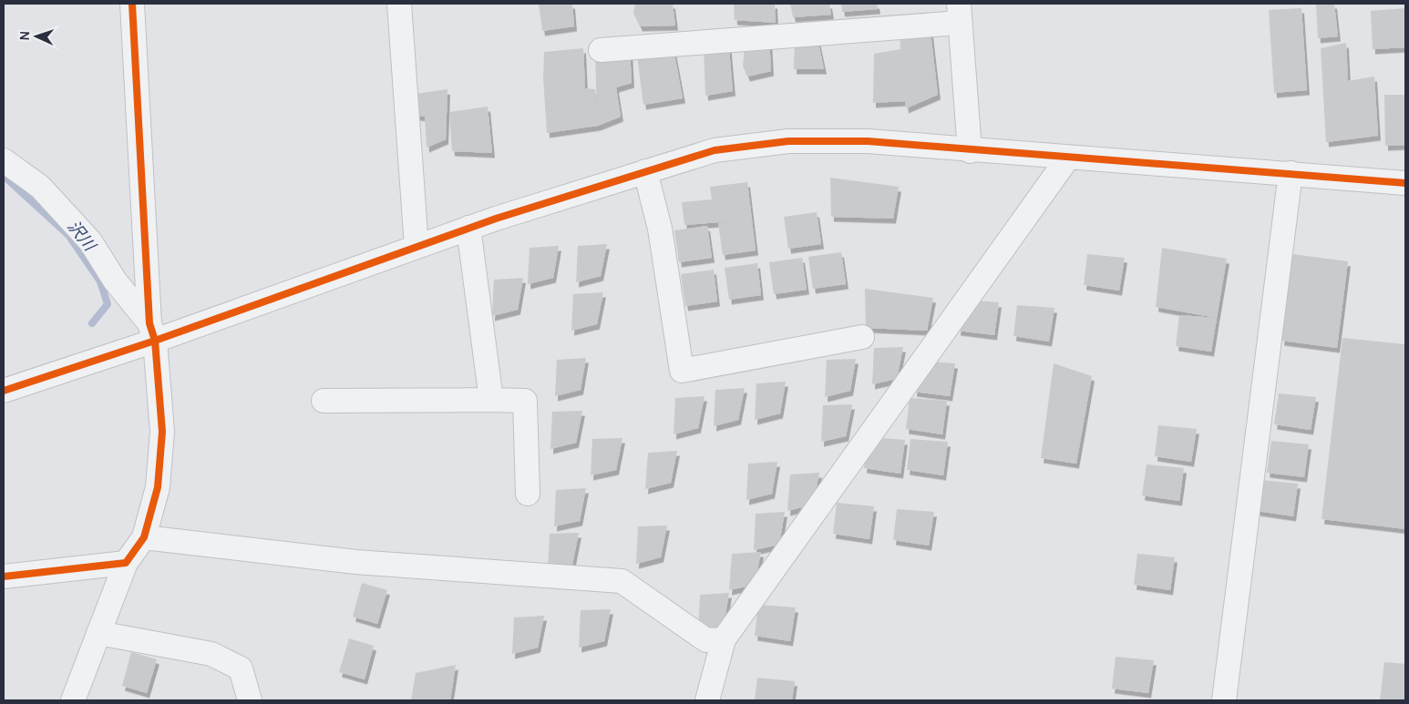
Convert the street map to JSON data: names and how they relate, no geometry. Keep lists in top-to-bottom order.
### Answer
{
  "water": ["沢川"],
  "north": "left"
}
